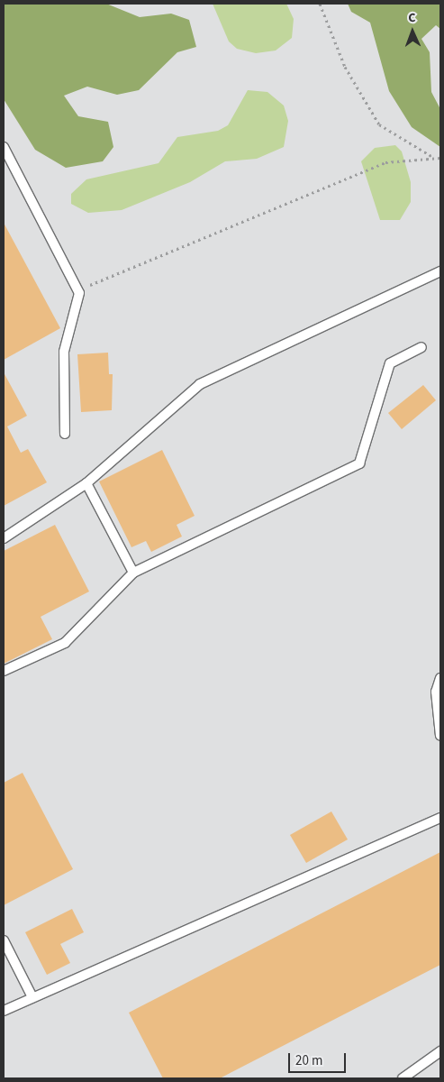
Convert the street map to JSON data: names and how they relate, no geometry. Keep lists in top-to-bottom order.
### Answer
{
  "scale_bar": "20 m",
  "north": "top"
}
